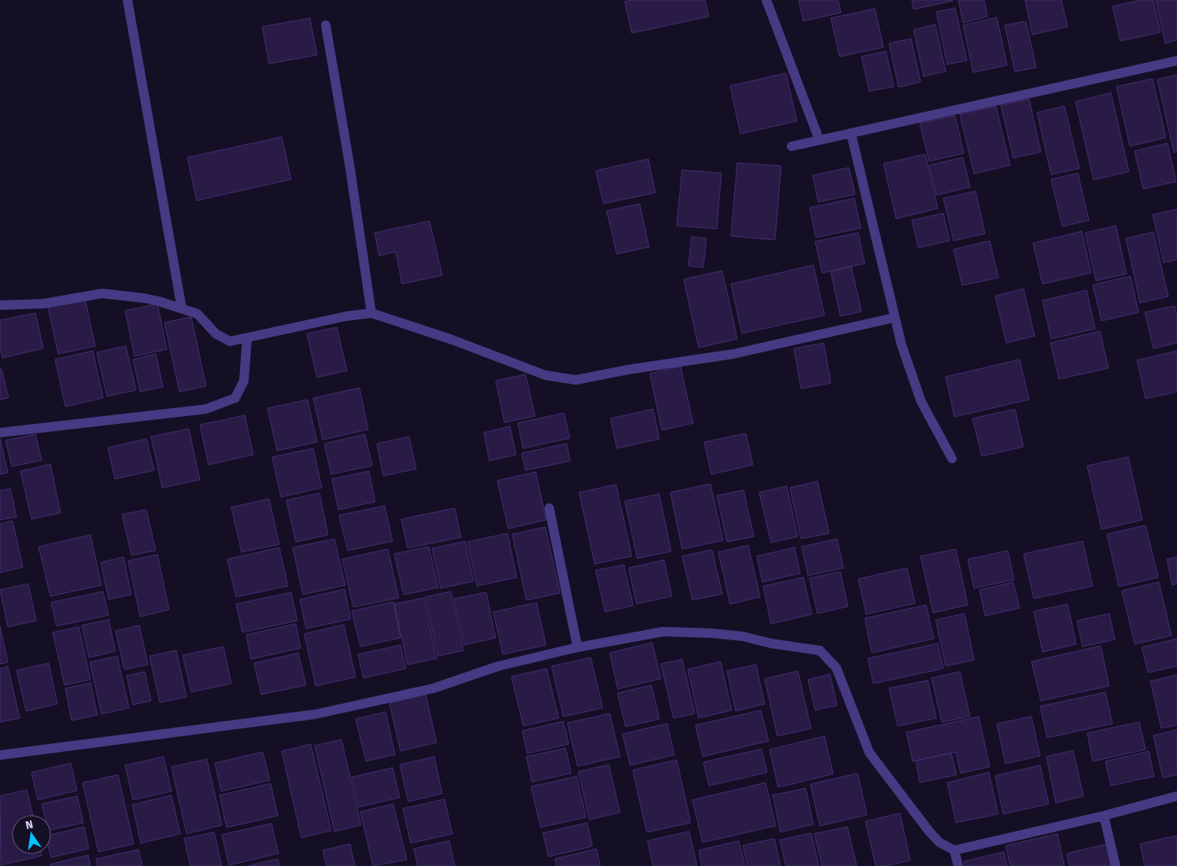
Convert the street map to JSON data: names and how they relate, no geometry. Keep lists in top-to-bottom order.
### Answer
{
  "north": "top"
}
